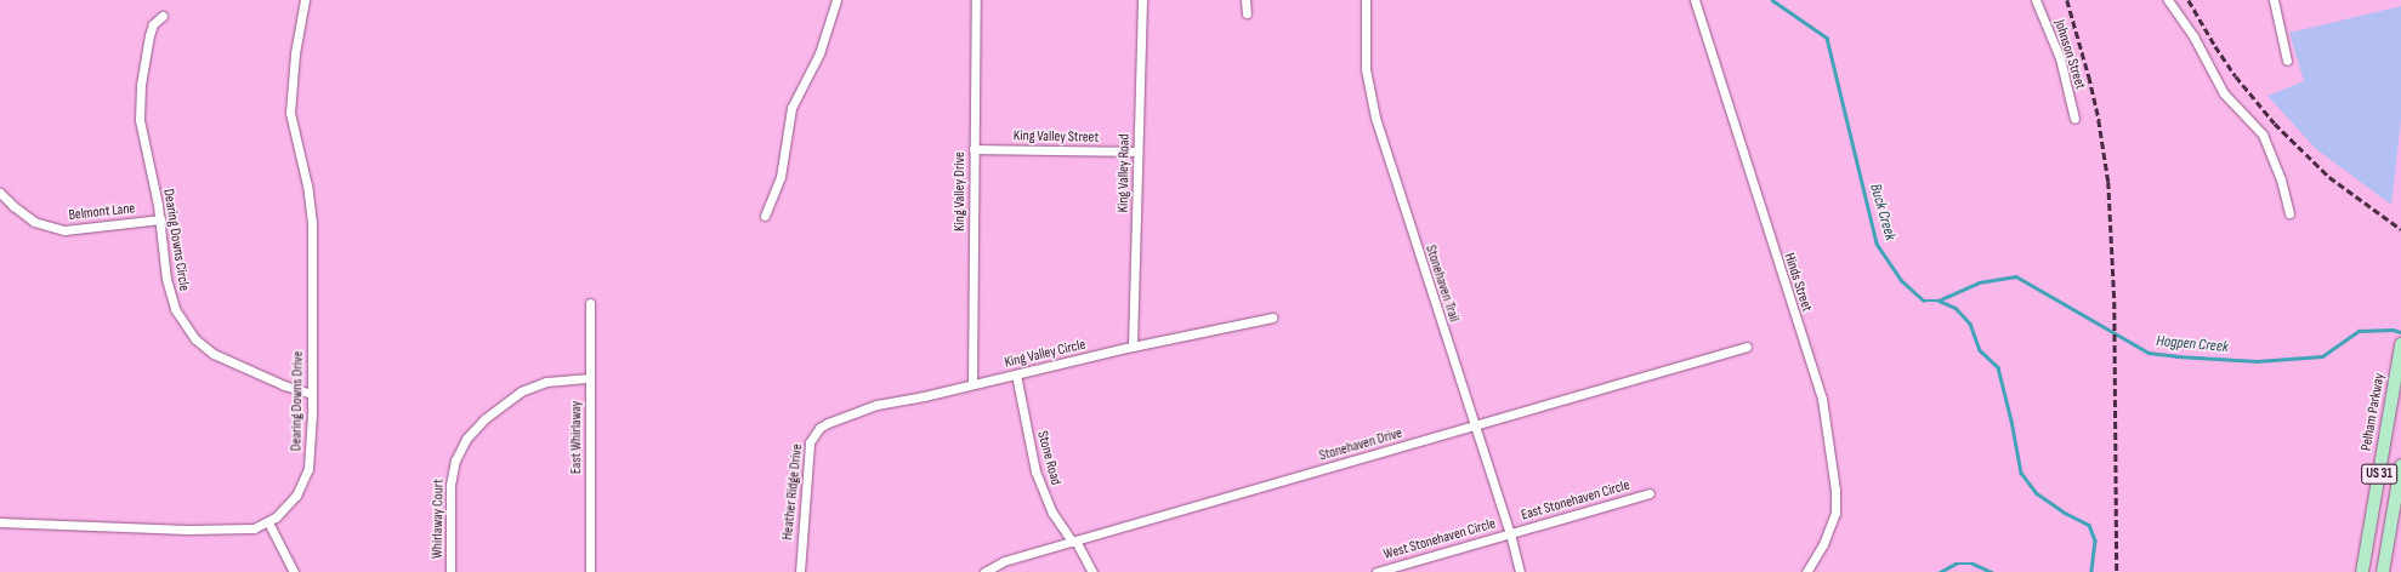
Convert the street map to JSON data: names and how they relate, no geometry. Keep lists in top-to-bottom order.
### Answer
{
  "streets": {
    "main road": ["Pelham Parkway", "US 31"],
    "street": [
      "Johnson Street",
      "King Valley Street",
      "King Valley Road",
      "King Valley Drive",
      "Belmont Lane",
      "Dearing Downs Circle",
      "Hinds Street",
      "Stonehaven Trail",
      "King Valley Circle",
      "Dearing Downs Drive",
      "East Whirlaway",
      "Stonehaven Drive",
      "Stone Road",
      "Heather Ridge Drive",
      "East Stonehaven Circle",
      "Whirlaway Court",
      "West Stonehaven Circle"
    ]
  },
  "crossings": [
    ["King Valley Street", "King Valley Road"],
    ["King Valley Street", "King Valley Drive"],
    ["King Valley Road", "King Valley Circle"],
    ["King Valley Drive", "King Valley Circle"],
    ["Belmont Lane", "Dearing Downs Circle"],
    ["Dearing Downs Circle", "Dearing Downs Drive"],
    ["Stonehaven Trail", "Stonehaven Drive"],
    ["Stonehaven Trail", "East Stonehaven Circle"],
    ["Stonehaven Trail", "West Stonehaven Circle"],
    ["King Valley Circle", "Stone Road"],
    ["King Valley Circle", "Heather Ridge Drive"],
    ["East Whirlaway", "Whirlaway Court"],
    ["Stonehaven Drive", "Stone Road"],
    ["East Stonehaven Circle", "West Stonehaven Circle"]
  ],
  "water": ["Buck Creek", "Hogpen Creek"]
}
